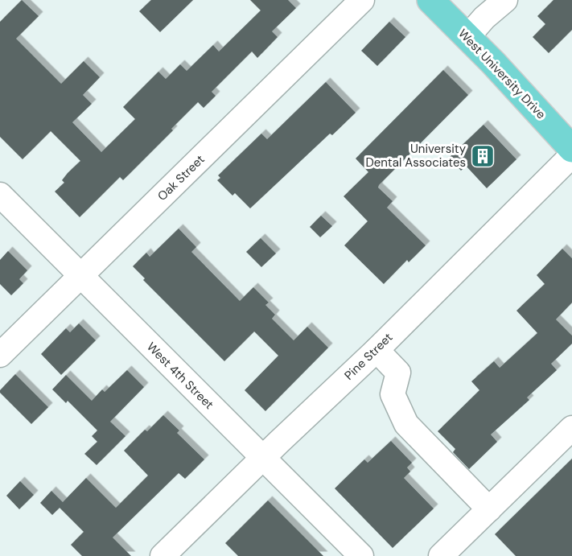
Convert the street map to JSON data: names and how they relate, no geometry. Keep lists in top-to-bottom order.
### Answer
{
  "streets": {
    "main road": ["West University Drive"],
    "street": ["Oak Street", "Pine Street", "West 4th Street"]
  },
  "crossings": [
    ["Oak Street", "West 4th Street"],
    ["Pine Street", "West 4th Street"]
  ],
  "places": {
    "building": ["University Dental Associates"]
  }
}
